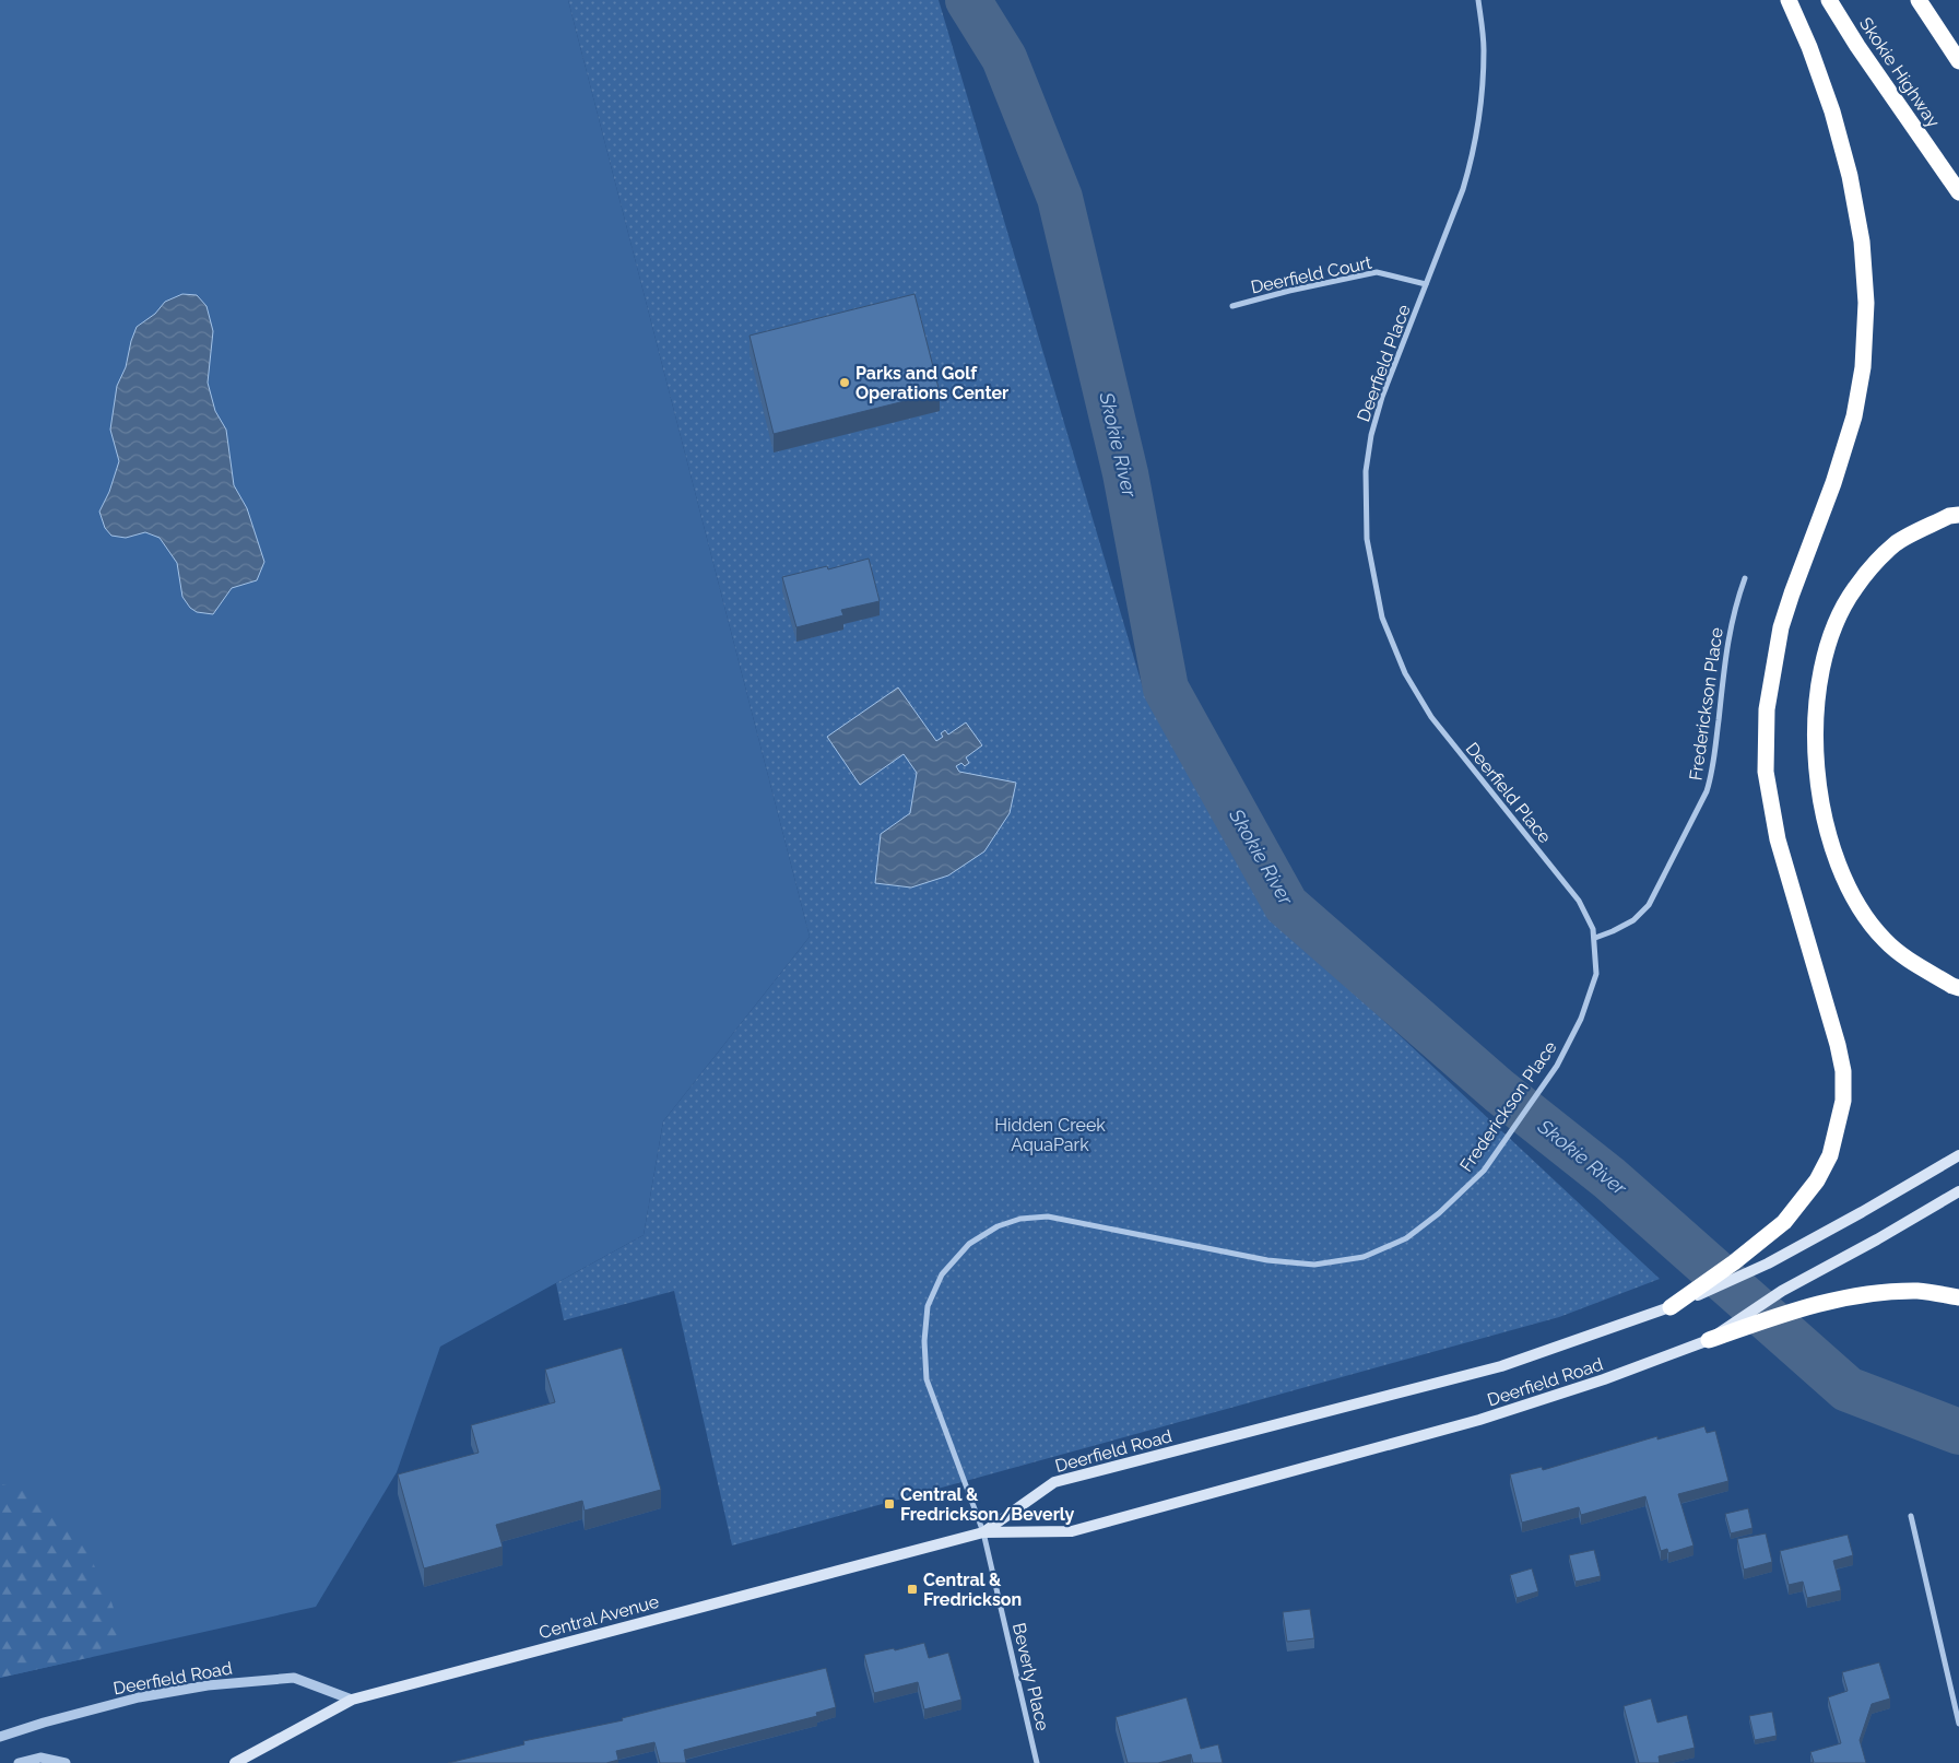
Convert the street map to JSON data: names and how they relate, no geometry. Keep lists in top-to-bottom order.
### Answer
{
  "streets": {
    "highway": ["Skokie Highway"],
    "main road": ["Deerfield Road", "Central Avenue"],
    "street": [
      "Deerfield Court",
      "Deerfield Place",
      "Frederickson Place",
      "Beverly Place"
    ]
  },
  "crossings": [
    ["Deerfield Court", "Deerfield Place"],
    ["Deerfield Place", "Frederickson Place"],
    ["Frederickson Place", "Deerfield Road"],
    ["Frederickson Place", "Central Avenue"],
    ["Frederickson Place", "Beverly Place"],
    ["Deerfield Road", "Central Avenue"],
    ["Deerfield Road", "Beverly Place"],
    ["Central Avenue", "Beverly Place"]
  ],
  "water": ["Skokie River"],
  "parks": ["Hidden Creek AquaPark"],
  "places": {
    "other": ["Parks and Golf Operations Center"],
    "transit": ["Central & Fredrickson/Beverly", "Central & Fredrickson"]
  }
}
